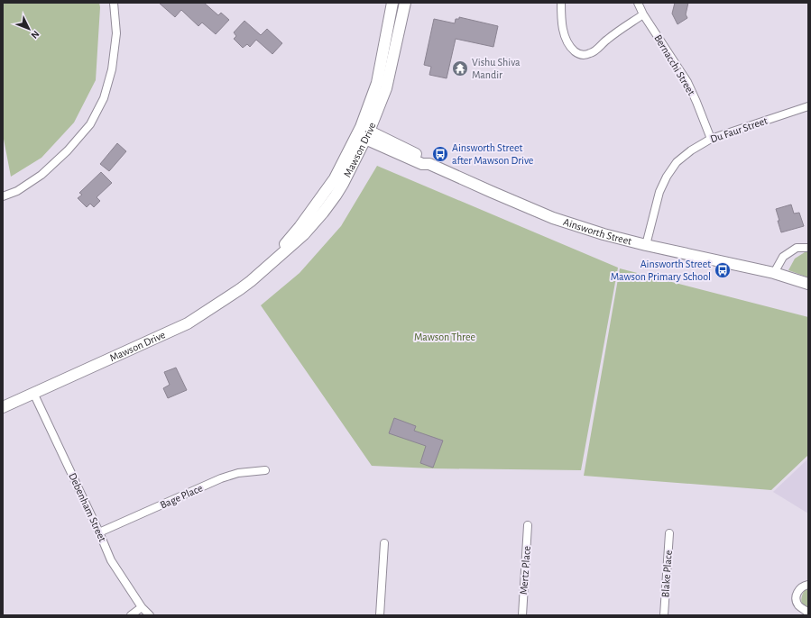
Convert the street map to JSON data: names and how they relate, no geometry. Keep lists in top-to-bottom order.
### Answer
{
  "streets": {
    "main road": ["Mawson Drive", "Ainsworth Street"],
    "street": [
      "Bernacchi Street",
      "Du Faur Street",
      "Bage Place",
      "Debenham Street",
      "Mertz Place",
      "Blake Place"
    ]
  },
  "crossings": [
    ["Bernacchi Street", "Du Faur Street"],
    ["Du Faur Street", "Ainsworth Street"],
    ["Mawson Drive", "Ainsworth Street"],
    ["Mawson Drive", "Debenham Street"],
    ["Bage Place", "Debenham Street"]
  ],
  "parks": ["Mawson Three"],
  "places": {
    "temple": ["Vishu Shiva Mandir"],
    "bus stop": ["Ainsworth Street after Mawson Drive", "Ainsworth Street Mawson Primary School"]
  },
  "north": "bottom right"
}
